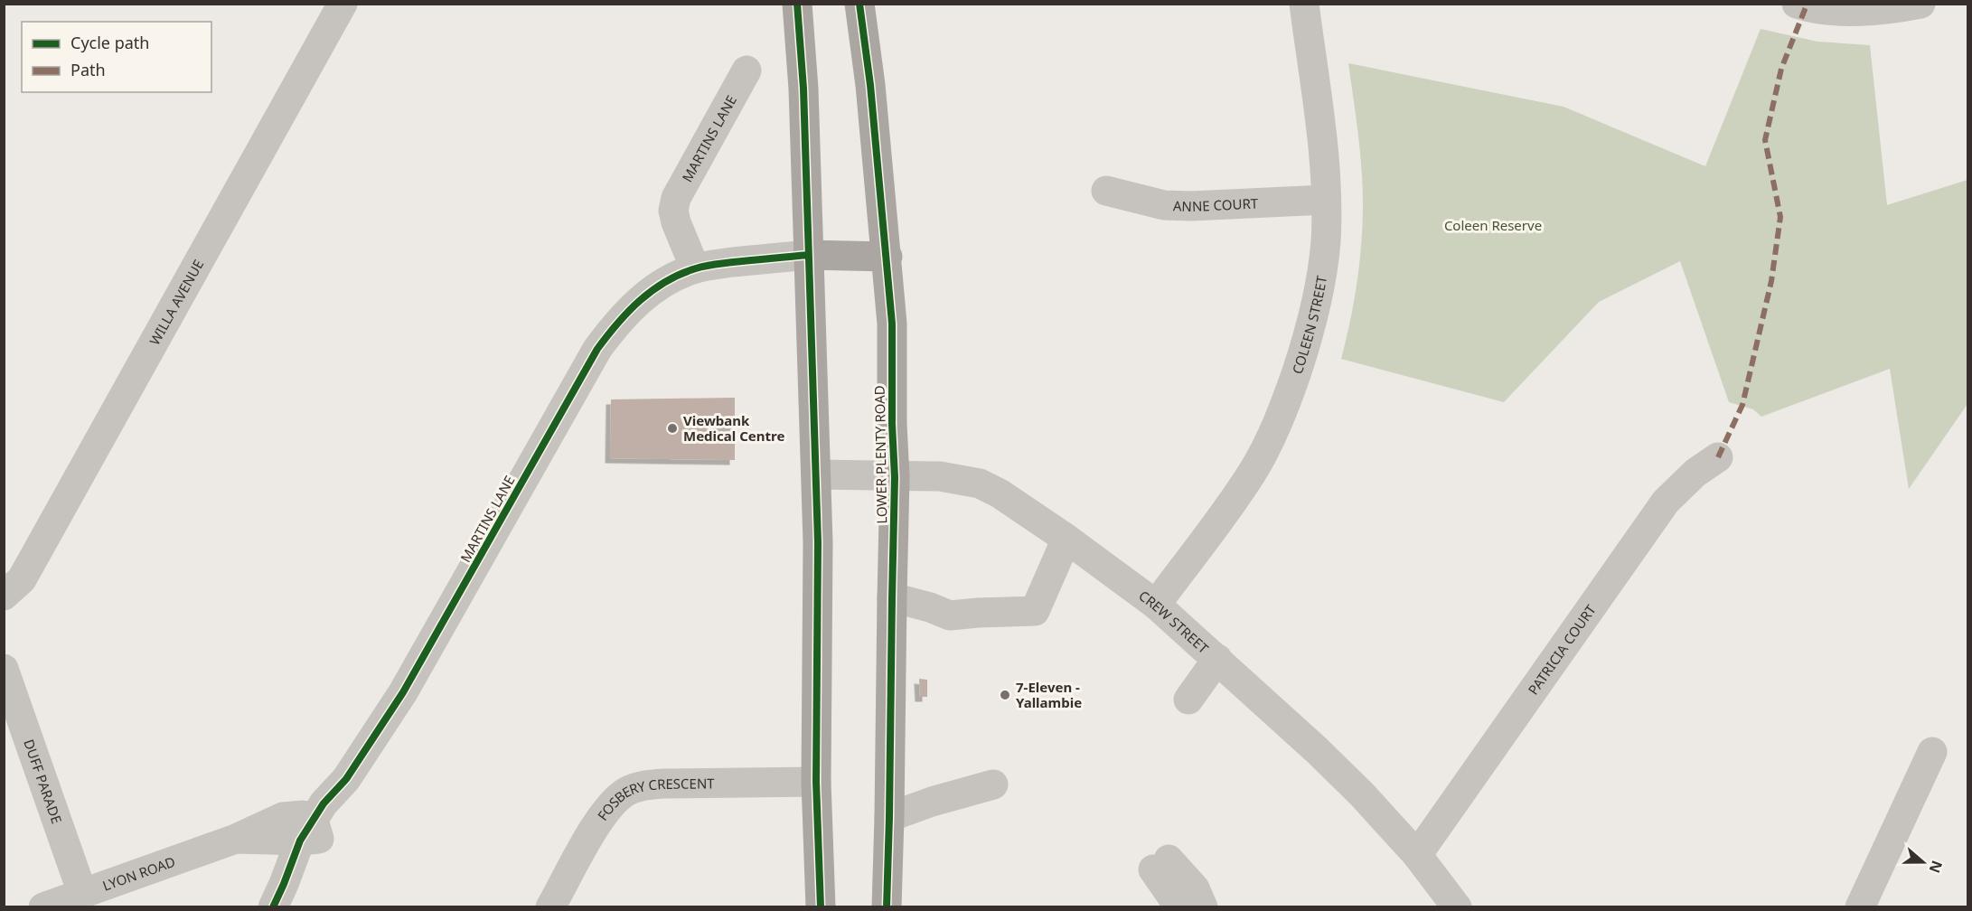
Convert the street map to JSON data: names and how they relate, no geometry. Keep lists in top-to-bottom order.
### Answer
{
  "streets": {
    "main road": ["LOWER PLENTY ROAD"],
    "street": [
      "MARTINS LANE",
      "ANNE COURT",
      "WILLA AVENUE",
      "COLEEN STREET",
      "CREW STREET",
      "PATRICIA COURT",
      "DUFF PARADE",
      "FOSBERY CRESCENT",
      "LYON ROAD"
    ]
  },
  "crossings": [
    ["MARTINS LANE", "LYON ROAD"],
    ["ANNE COURT", "COLEEN STREET"],
    ["COLEEN STREET", "CREW STREET"],
    ["LOWER PLENTY ROAD", "CREW STREET"],
    ["CREW STREET", "PATRICIA COURT"],
    ["DUFF PARADE", "LYON ROAD"]
  ],
  "parks": ["Coleen Reserve"],
  "places": ["Viewbank Medical Centre", "7-Eleven - Yallambie"],
  "legend": ["Cycle path", "Path"],
  "north": "right"
}
